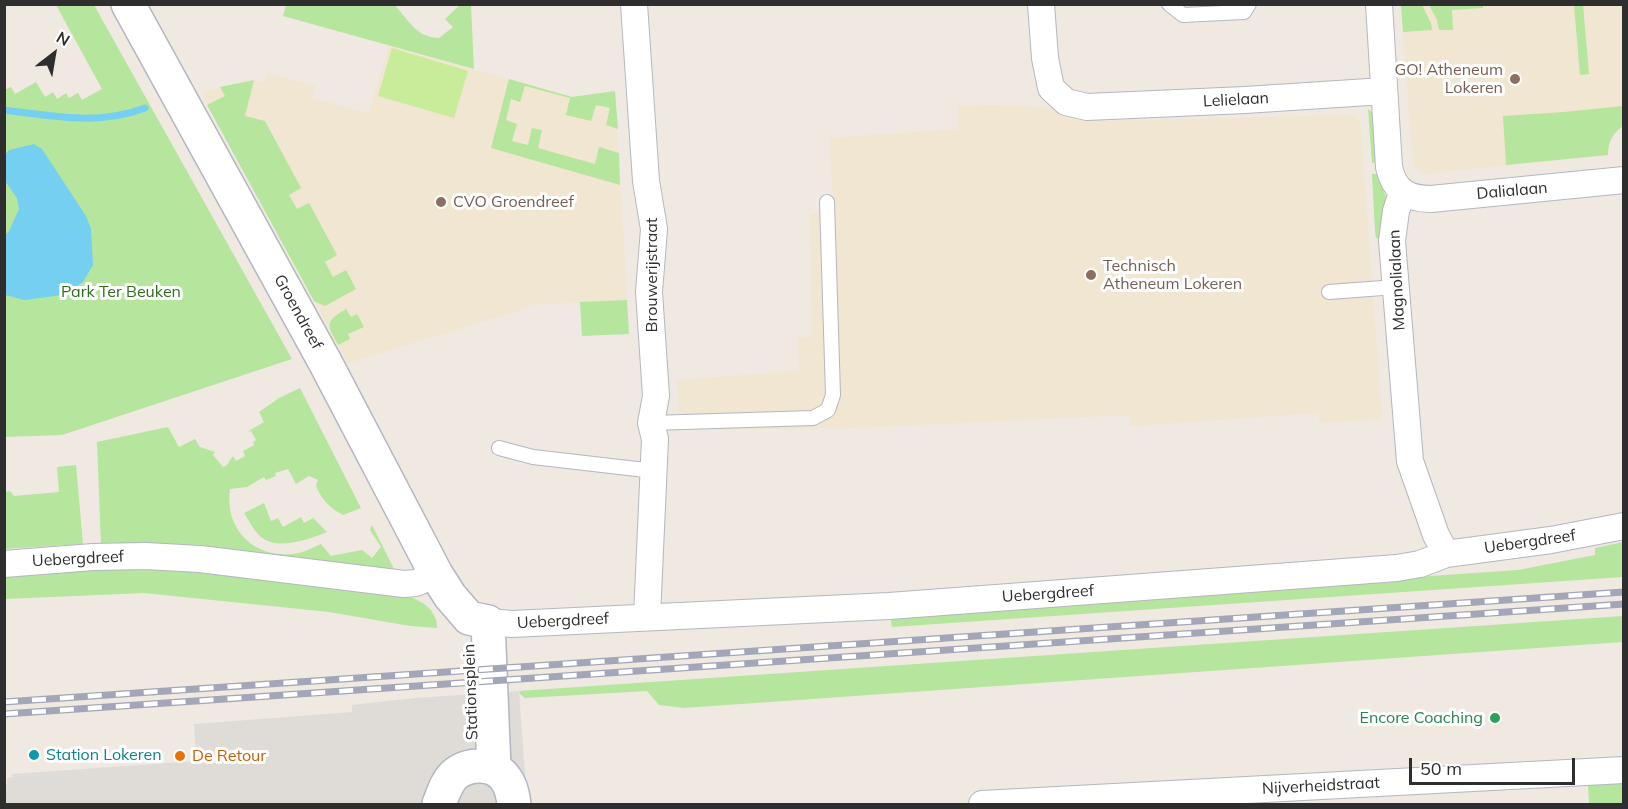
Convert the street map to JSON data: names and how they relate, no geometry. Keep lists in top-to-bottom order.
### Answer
{
  "streets": {
    "street": [
      "Lelielaan",
      "Dalialaan",
      "Brouwerijstraat",
      "Magnolialaan",
      "Groendreef",
      "Uebergdreef",
      "Stationsplein",
      "Nijverheidstraat"
    ]
  },
  "crossings": [
    ["Dalialaan", "Magnolialaan"],
    ["Brouwerijstraat", "Uebergdreef"],
    ["Magnolialaan", "Uebergdreef"],
    ["Groendreef", "Uebergdreef"],
    ["Groendreef", "Stationsplein"],
    ["Uebergdreef", "Stationsplein"]
  ],
  "parks": ["Park Ter Beuken"],
  "places": [
    "GO! Atheneum Lokeren",
    "CVO Groendreef",
    "Technisch Atheneum Lokeren",
    "Encore Coaching",
    "Station Lokeren",
    "De Retour"
  ],
  "scale_bar": "50 m",
  "north": "top right"
}
